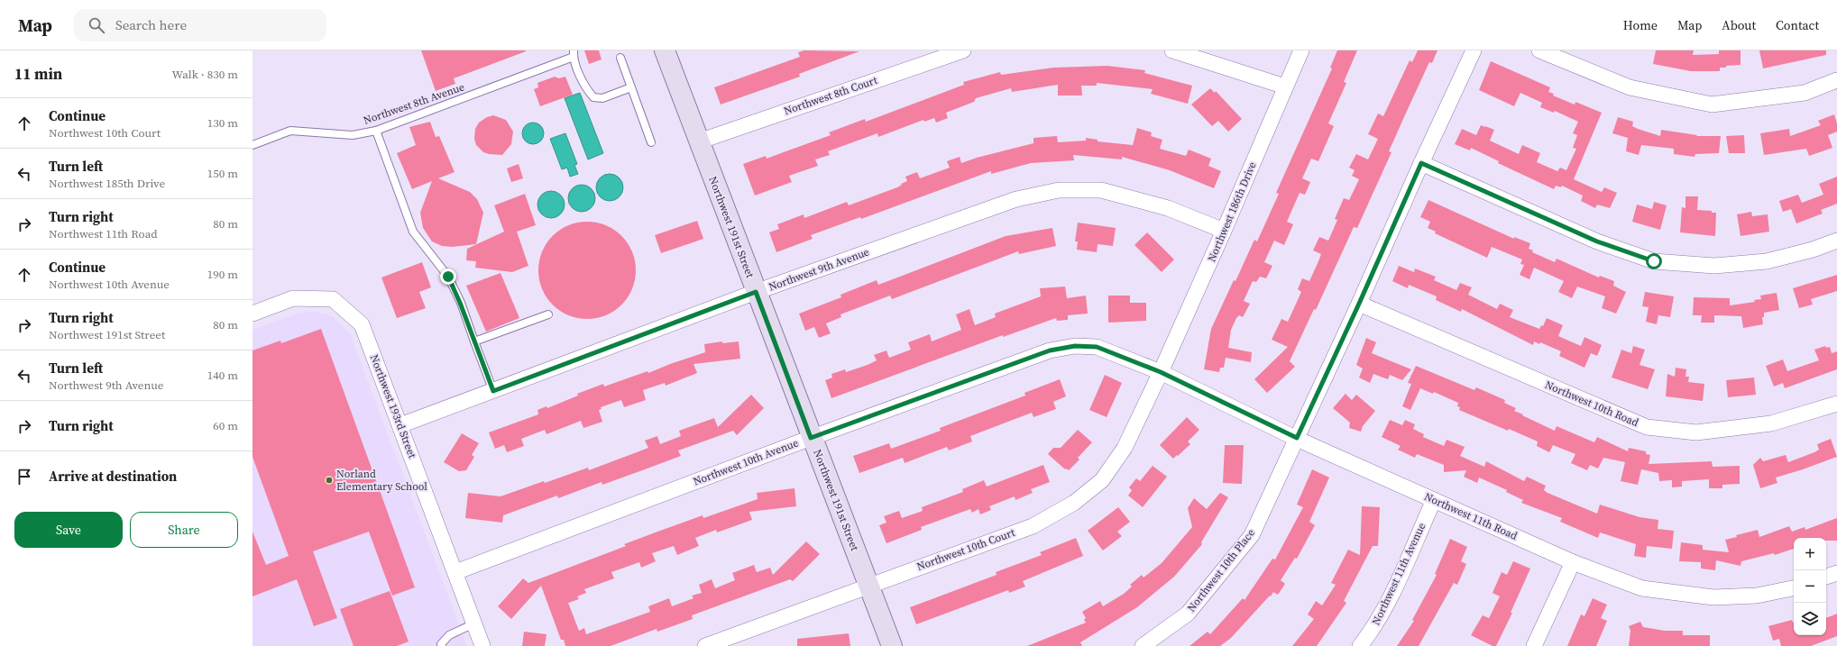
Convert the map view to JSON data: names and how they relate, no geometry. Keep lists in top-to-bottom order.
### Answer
{
  "streets": {
    "street": [
      "Northwest 8th Court",
      "Northwest 186th Drive",
      "Northwest 191st Street",
      "Northwest 9th Avenue",
      "Northwest 10th Road",
      "Northwest 193rd Street",
      "Northwest 10th Avenue",
      "Northwest 11th Road",
      "Northwest 10th Court",
      "Northwest 10th Place",
      "Northwest 11th Avenue"
    ],
    "lane": ["Northwest 8th Avenue"]
  },
  "crossings": [
    ["Northwest 8th Court", "Northwest 191st Street"],
    ["Northwest 186th Drive", "Northwest 9th Avenue"],
    ["Northwest 186th Drive", "Northwest 10th Avenue"],
    ["Northwest 186th Drive", "Northwest 11th Road"],
    ["Northwest 186th Drive", "Northwest 10th Court"],
    ["Northwest 191st Street", "Northwest 9th Avenue"],
    ["Northwest 191st Street", "Northwest 10th Avenue"],
    ["Northwest 191st Street", "Northwest 10th Court"],
    ["Northwest 9th Avenue", "Northwest 193rd Street"],
    ["Northwest 10th Road", "Northwest 10th Place"],
    ["Northwest 193rd Street", "Northwest 10th Avenue"],
    ["Northwest 10th Avenue", "Northwest 11th Road"],
    ["Northwest 10th Avenue", "Northwest 10th Court"],
    ["Northwest 11th Road", "Northwest 10th Court"],
    ["Northwest 11th Road", "Northwest 10th Place"],
    ["Northwest 11th Road", "Northwest 11th Avenue"]
  ],
  "places": ["Norland Elementary School"],
  "page": {
    "header": "Map",
    "search": "Search here",
    "nav": [
      "Home",
      "Map",
      "About",
      "Contact"
    ],
    "heading": ["11 min", "Walk · 830 m"],
    "list": [
      ["Continue", "Northwest 10th Court", "130 m"],
      ["Turn left", "Northwest 185th Drive", "150 m"],
      ["Turn right", "Northwest 11th Road", "80 m"],
      ["Continue", "Northwest 10th Avenue", "190 m"],
      ["Turn right", "Northwest 191st Street", "80 m"],
      ["Turn left", "Northwest 9th Avenue", "140 m"],
      ["Turn right", "60 m"],
      "Arrive at destination"
    ],
    "buttons": ["Save", "Share"],
    "map_buttons": ["+", "−"]
  }
}
